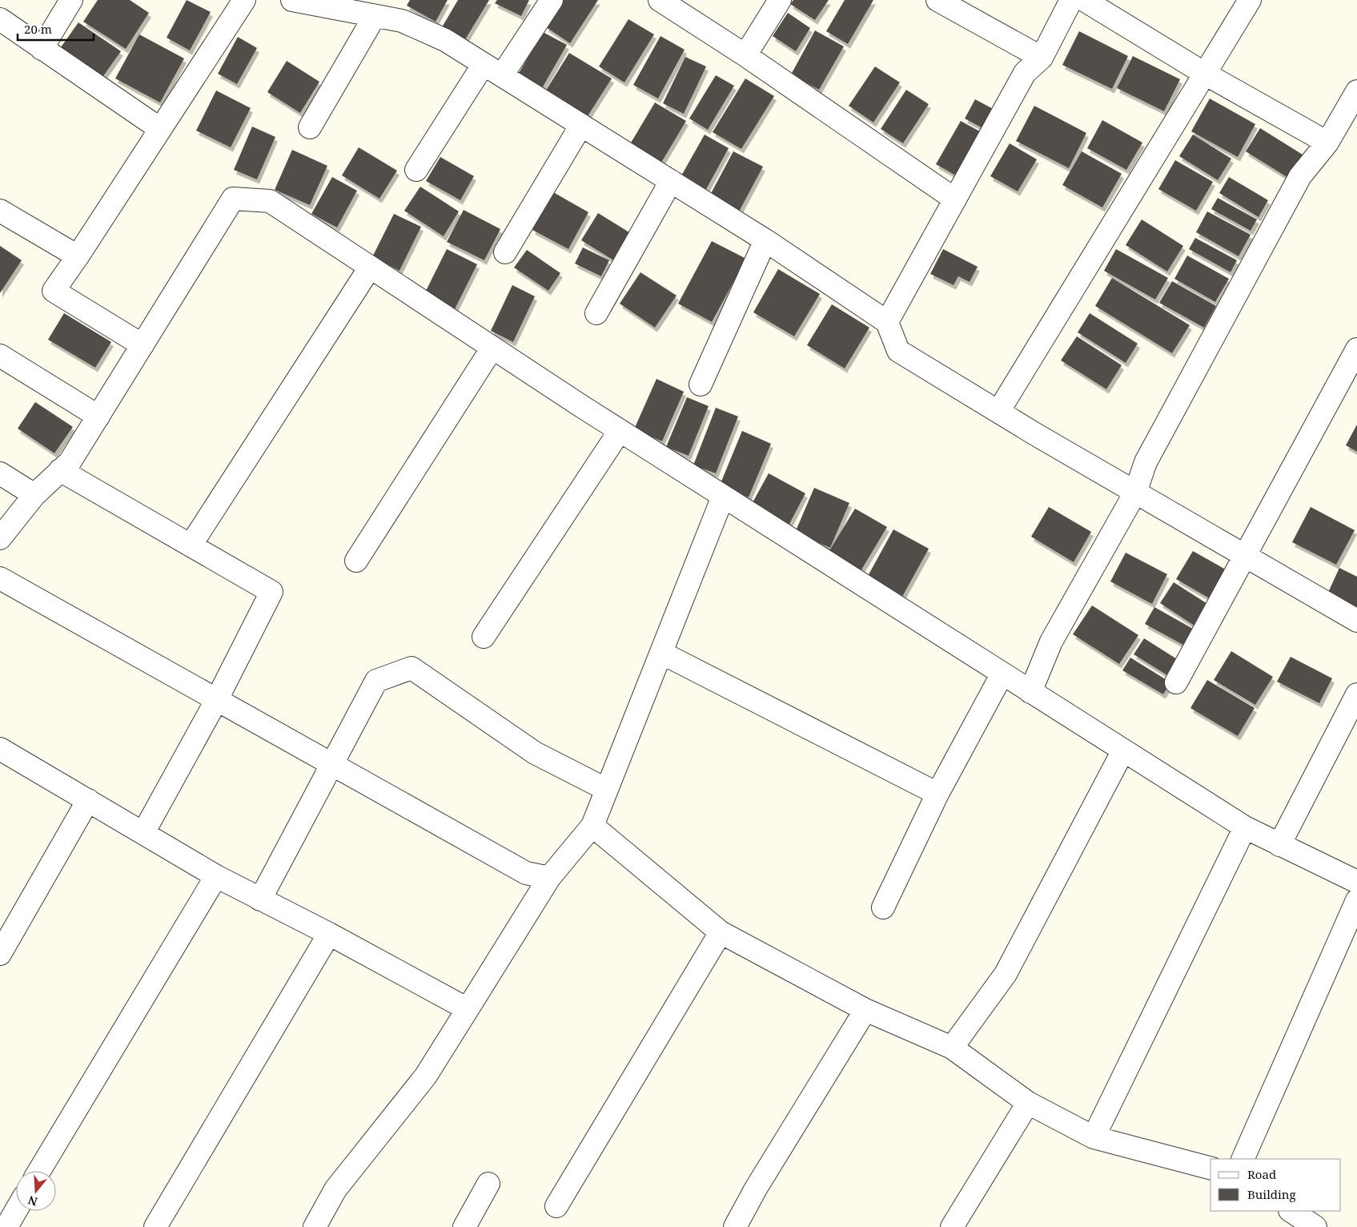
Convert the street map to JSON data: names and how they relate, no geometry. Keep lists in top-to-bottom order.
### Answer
{
  "legend": ["Road", "Building"],
  "scale_bar": "20 m",
  "north": "bottom"
}
